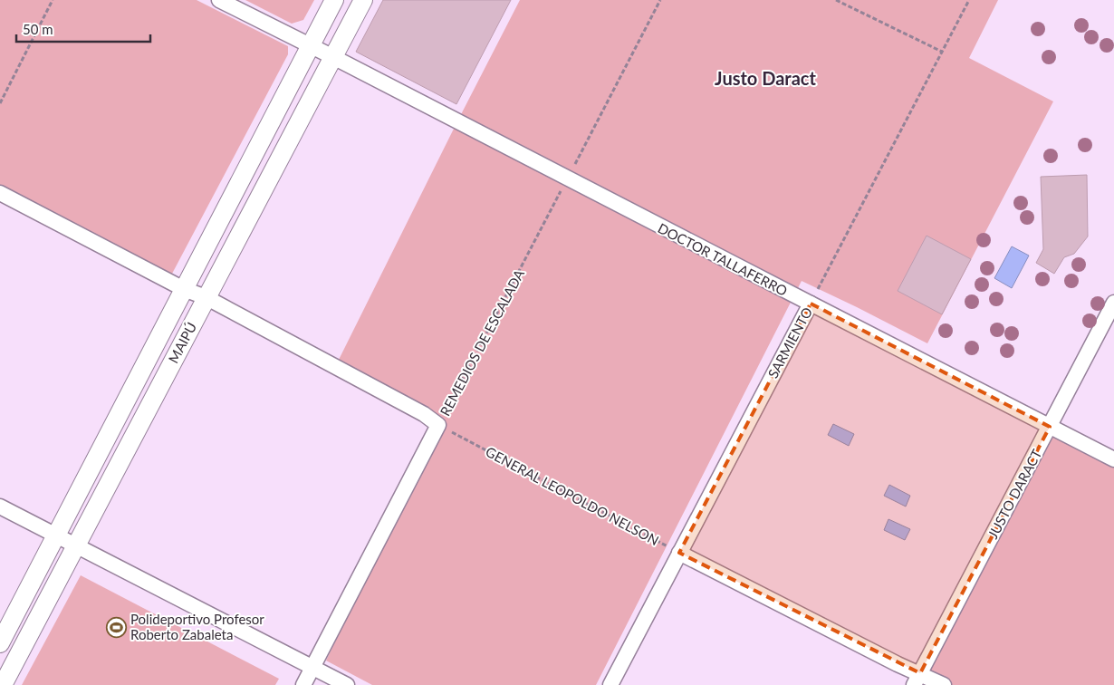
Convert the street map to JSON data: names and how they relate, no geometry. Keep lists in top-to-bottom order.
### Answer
{
  "streets": {
    "street": [
      "DOCTOR TALLAFERRO",
      "MAIPÚ",
      "REMEDIOS DE ESCALADA",
      "SARMIENTO",
      "JUSTO DARACT"
    ],
    "path": ["GENERAL LEOPOLDO NELSON"]
  },
  "crossings": [
    ["DOCTOR TALLAFERRO", "MAIPÚ"],
    ["DOCTOR TALLAFERRO", "REMEDIOS DE ESCALADA"],
    ["DOCTOR TALLAFERRO", "SARMIENTO"],
    ["DOCTOR TALLAFERRO", "JUSTO DARACT"],
    ["REMEDIOS DE ESCALADA", "GENERAL LEOPOLDO NELSON"],
    ["SARMIENTO", "GENERAL LEOPOLDO NELSON"]
  ],
  "districts": ["Justo Daract"],
  "places": {
    "sports": ["Polideportivo Profesor Roberto Zabaleta"]
  },
  "scale_bar": "50 m"
}
